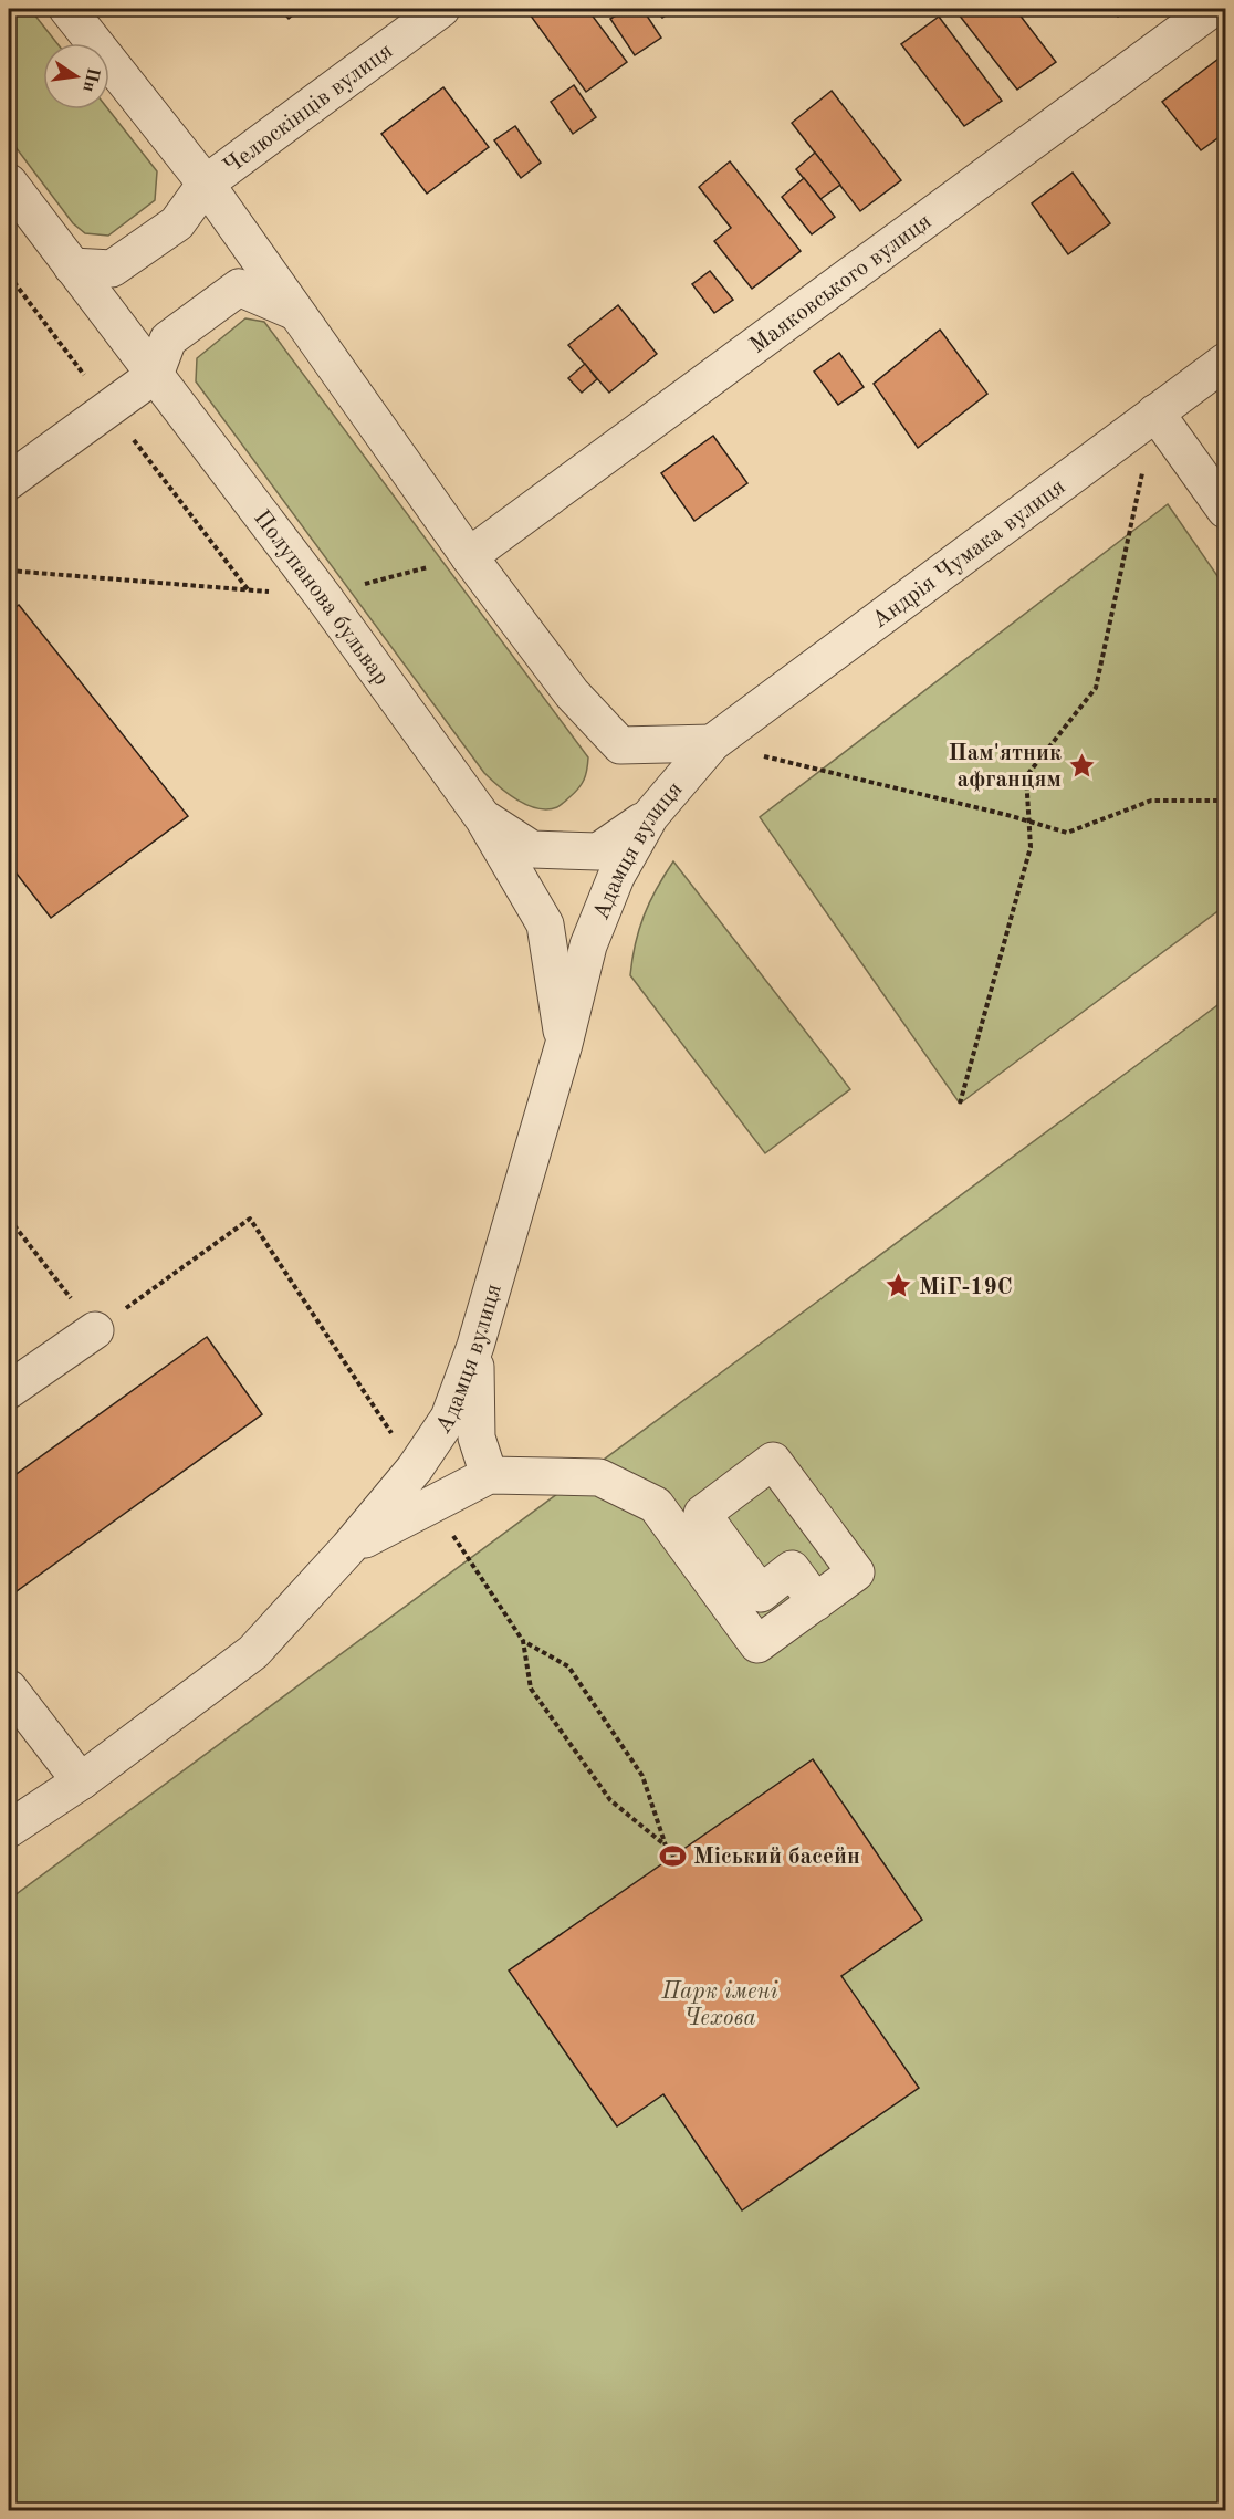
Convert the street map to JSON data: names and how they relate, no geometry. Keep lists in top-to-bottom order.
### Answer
{
  "streets": {
    "street": [
      "Челюскінців вулиця",
      "Маяковського вулиця",
      "Андрія Чумака вулиця",
      "Полупанова бульвар",
      "Адамця вулиця"
    ]
  },
  "crossings": [
    ["Челюскінців вулиця", "Полупанова бульвар"],
    ["Андрія Чумака вулиця", "Адамця вулиця"],
    ["Полупанова бульвар", "Адамця вулиця"]
  ],
  "parks": ["Парк імені Чехова"],
  "places": {
    "place": ["Пам'ятник афганцям", "МіГ-19С"],
    "sports": ["Міський басейн"]
  },
  "north": "right"
}
